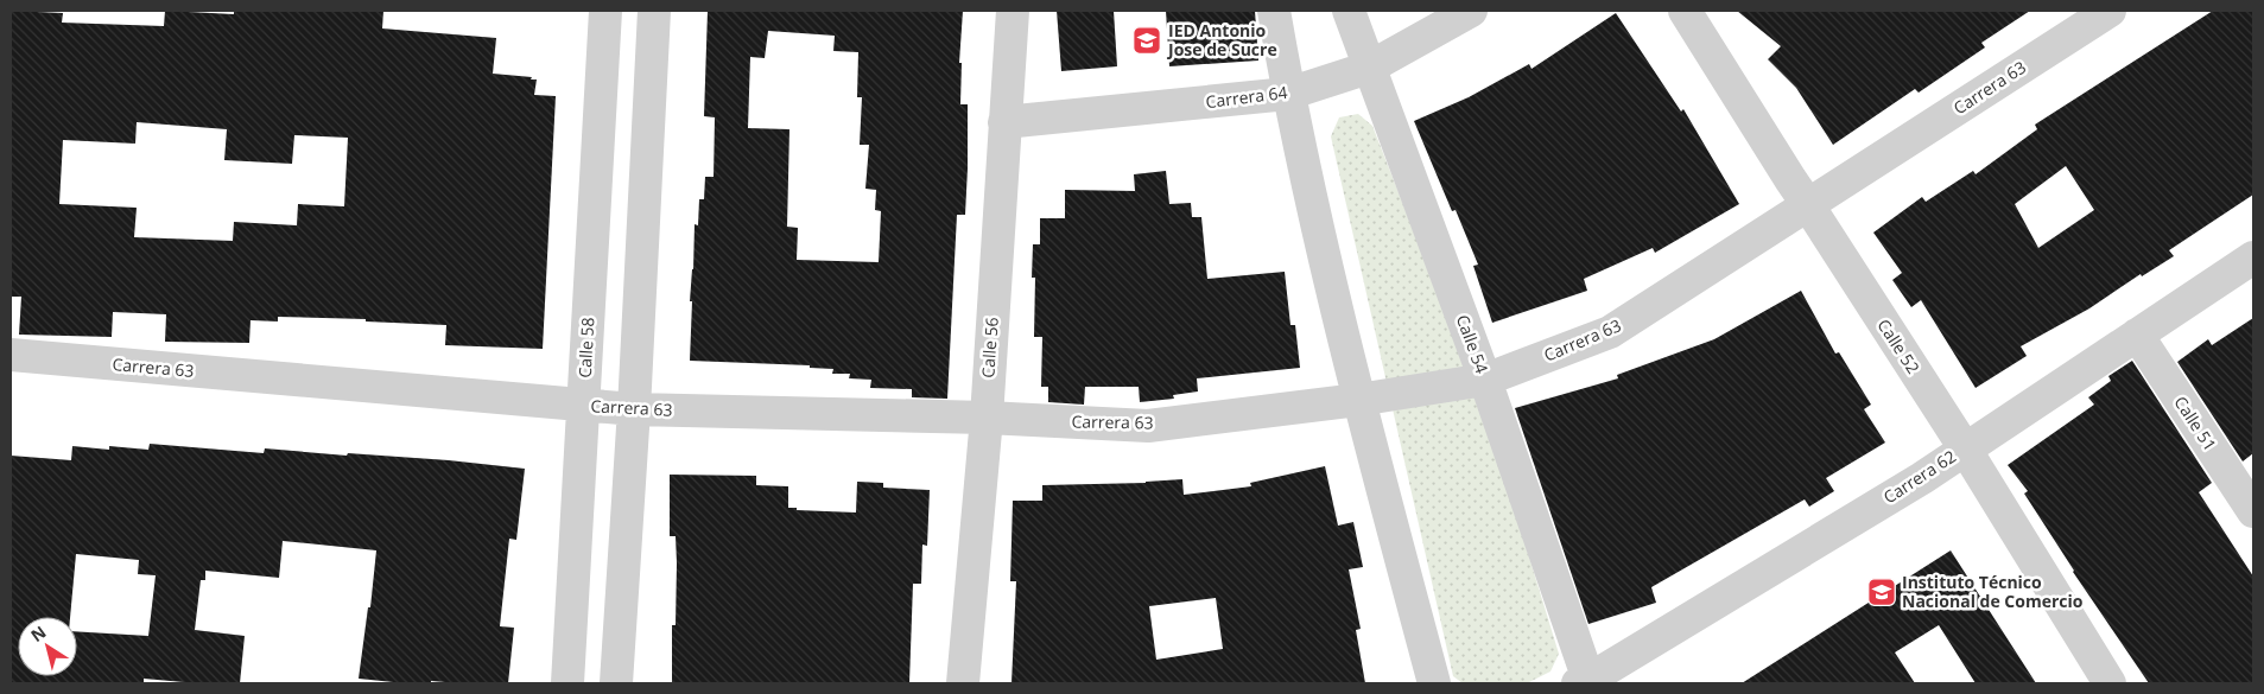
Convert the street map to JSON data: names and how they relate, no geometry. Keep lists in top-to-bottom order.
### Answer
{
  "streets": {
    "street": [
      "Carrera 63",
      "Carrera 64",
      "Calle 54",
      "Calle 52",
      "Calle 58",
      "Calle 56",
      "Calle 51",
      "Carrera 62"
    ]
  },
  "crossings": [
    ["Carrera 63", "Calle 54"],
    ["Carrera 63", "Calle 52"],
    ["Carrera 63", "Calle 58"],
    ["Carrera 63", "Calle 56"],
    ["Carrera 64", "Calle 54"],
    ["Carrera 64", "Calle 56"],
    ["Calle 54", "Carrera 62"],
    ["Calle 52", "Carrera 62"],
    ["Calle 51", "Carrera 62"]
  ],
  "places": {
    "school or university": ["IED Antonio Jose de Sucre", "Instituto Técnico Nacional de Comercio"]
  },
  "north": "top left"
}
